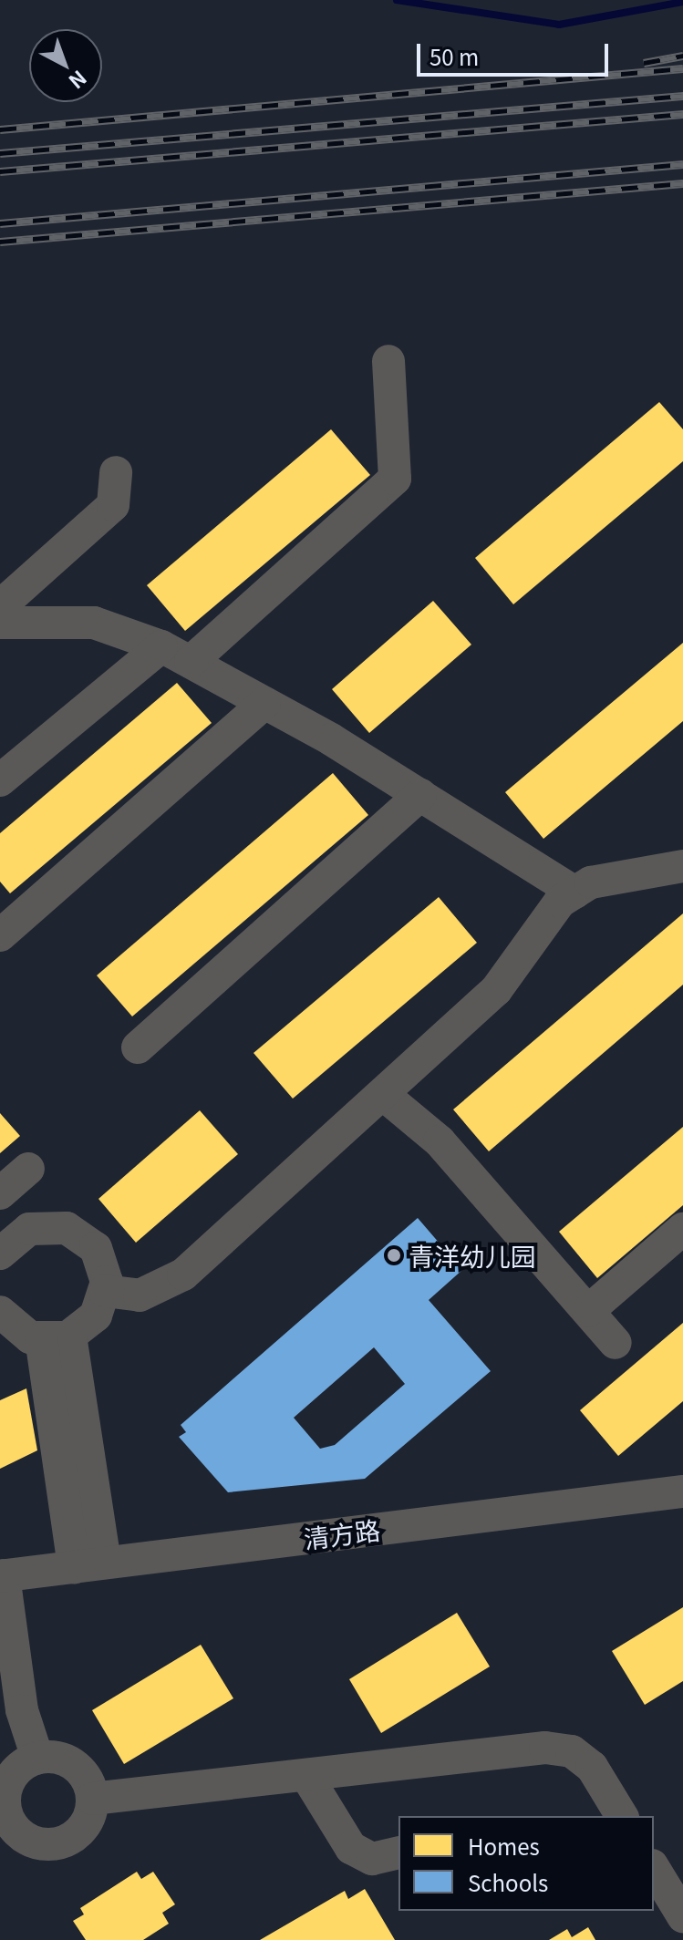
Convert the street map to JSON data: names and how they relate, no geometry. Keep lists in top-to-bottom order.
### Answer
{
  "streets": {
    "street": ["清方路"]
  },
  "places": ["青洋幼儿园"],
  "legend": ["Homes", "Schools"],
  "scale_bar": "50 m",
  "north": "bottom right"
}
